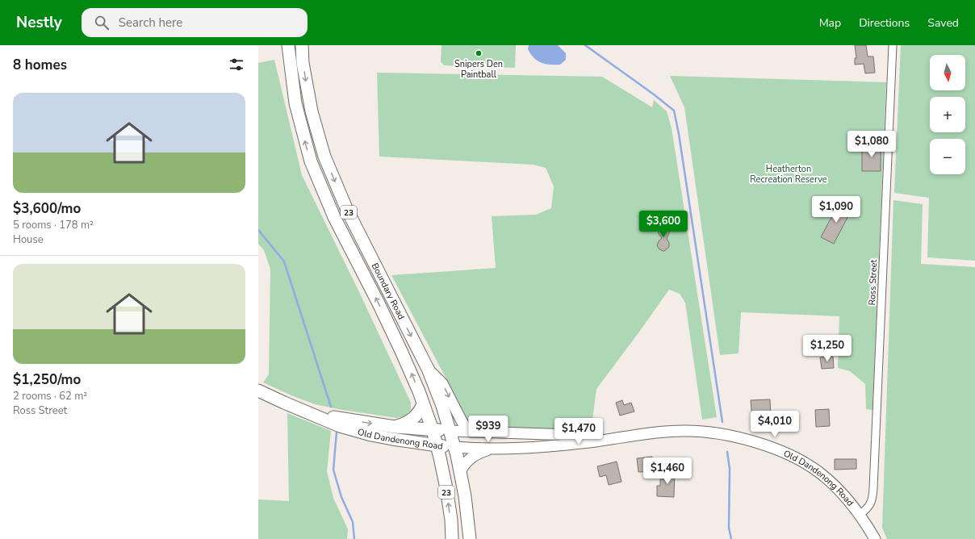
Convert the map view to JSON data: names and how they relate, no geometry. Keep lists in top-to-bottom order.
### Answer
{
  "streets": {
    "main road": ["23", "Boundary Road", "Old Dandenong Road"],
    "street": ["Ross Street"]
  },
  "crossings": [
    ["Ross Street", "Old Dandenong Road"],
    ["Boundary Road", "Old Dandenong Road"]
  ],
  "parks": ["Heatherton Recreation Reserve"],
  "places": ["Snipers Den Paintball"],
  "north": "bottom",
  "page": {
    "header": "Nestly",
    "search": "Search here",
    "nav": ["Map", "Directions", "Saved"],
    "heading": "8 homes",
    "map_buttons": ["+", "−"],
    "list": [
      {
        "name": "$3,600/mo",
        "note": "5 rooms · 178 m² · House"
      },
      {
        "name": "$1,250/mo",
        "note": "2 rooms · 62 m² · Ross Street"
      }
    ],
    "price": [
      "$1,080",
      "$1,090",
      "$3,600",
      "$1,250",
      "$4,010",
      "$939",
      "$1,470",
      "$1,460"
    ]
  }
}
